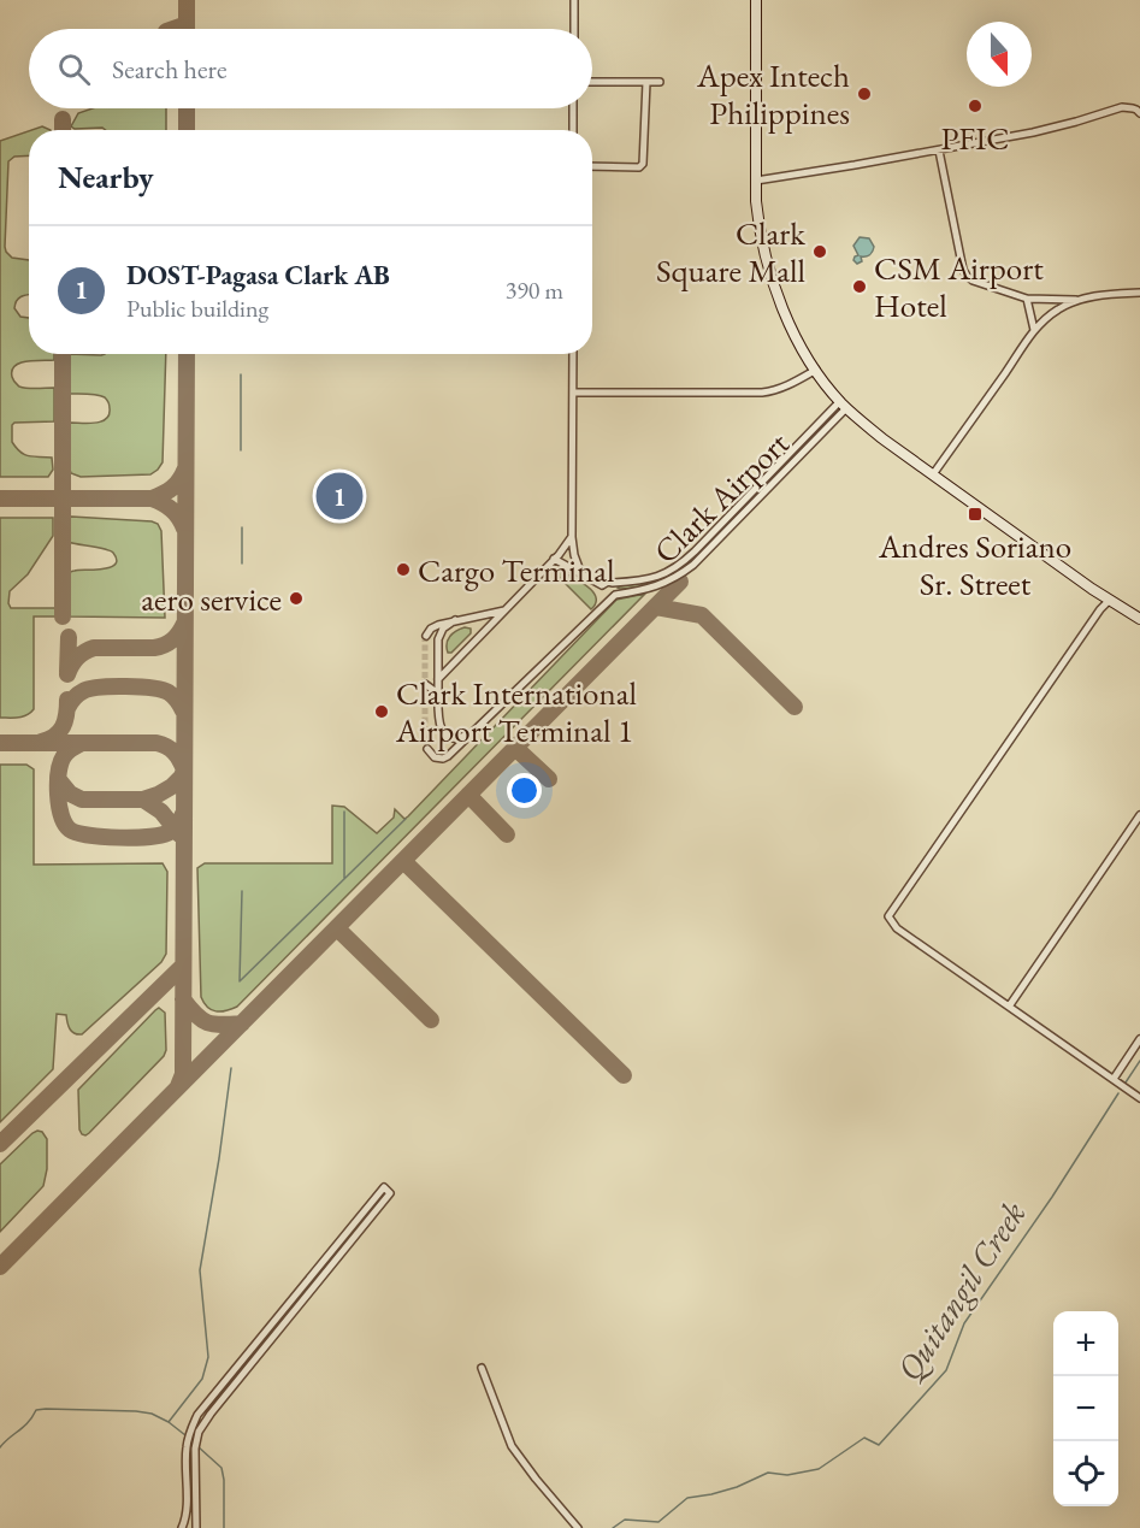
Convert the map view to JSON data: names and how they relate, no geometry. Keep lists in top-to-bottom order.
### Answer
{
  "streets": {
    "street": ["Clark Airport"]
  },
  "water": ["Quitangil Creek"],
  "places": {
    "other": [
      "Apex Intech Philippines",
      "PFIC",
      "Clark Square Mall",
      "CSM Airport Hotel",
      "Cargo Terminal",
      "aero service",
      "Clark International Airport Terminal 1"
    ],
    "transit": ["Andres Soriano Sr. Street"]
  },
  "north": "bottom",
  "page": {
    "search": "Search here",
    "heading": "Nearby",
    "list": [
      {
        "mark": "1",
        "name": "DOST-Pagasa Clark AB",
        "note": "Public building",
        "value": "390 m"
      }
    ],
    "pins": "1",
    "map_buttons": ["+", "−"]
  }
}
